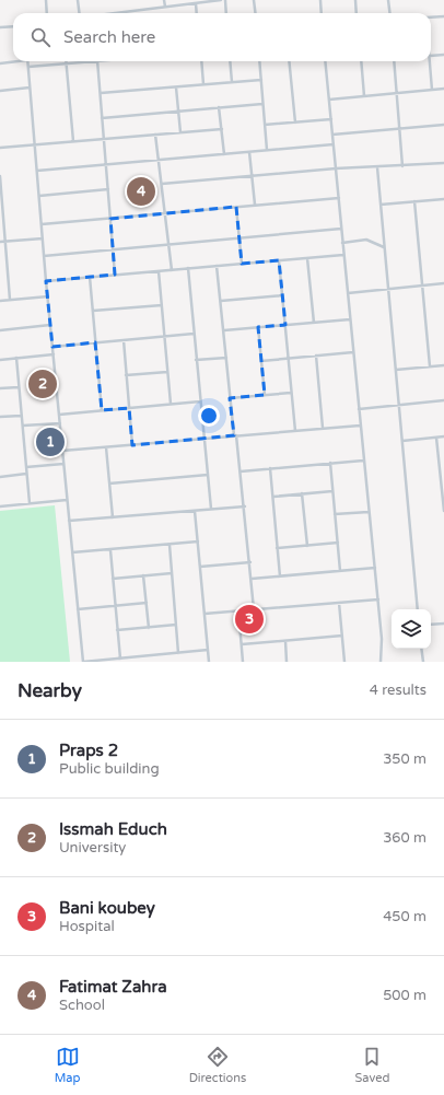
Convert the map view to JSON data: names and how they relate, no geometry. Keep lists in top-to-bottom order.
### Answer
{
  "page": {
    "search": "Search here",
    "pins": [
      "4",
      "2",
      "1",
      "3"
    ],
    "heading": ["Nearby", "4 results"],
    "list": [
      {
        "mark": "1",
        "name": "Praps 2",
        "note": "Public building",
        "value": "350 m"
      },
      {
        "mark": "2",
        "name": "Issmah Educh",
        "note": "University",
        "value": "360 m"
      },
      {
        "mark": "3",
        "name": "Bani koubey",
        "note": "Hospital",
        "value": "450 m"
      },
      {
        "mark": "4",
        "name": "Fatimat Zahra",
        "note": "School",
        "value": "500 m"
      }
    ],
    "nav": ["Map", "Directions", "Saved"]
  }
}
